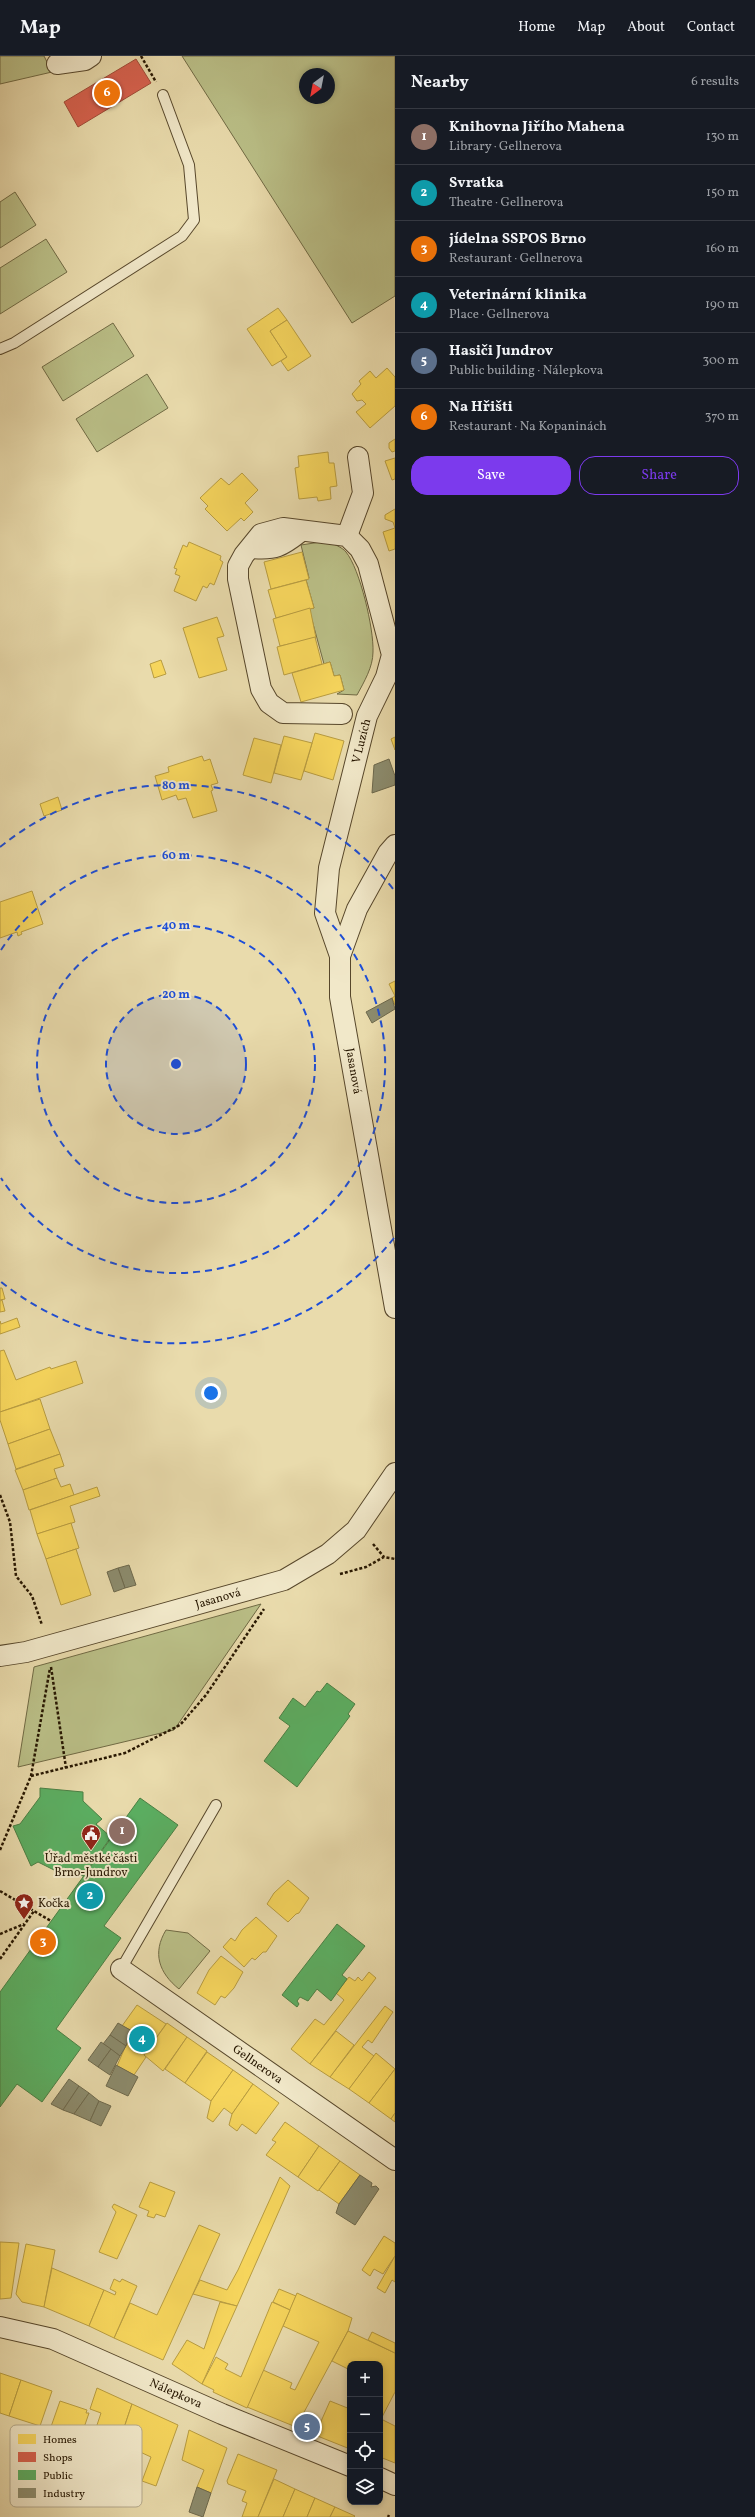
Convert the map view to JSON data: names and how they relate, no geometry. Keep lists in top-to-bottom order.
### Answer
{
  "streets": {
    "street": [
      "V Luzích",
      "Jasanová",
      "Gellnerova",
      "Nálepkova"
    ]
  },
  "crossings": [
    ["V Luzích", "Jasanová"]
  ],
  "places": {
    "public building": ["Úřad městké části Brno-Jundrov"],
    "place": ["Kočka"]
  },
  "legend": [
    "Homes",
    "Shops",
    "Public",
    "Industry"
  ],
  "north": "bottom left",
  "page": {
    "header": "Map",
    "nav": [
      "Home",
      "Map",
      "About",
      "Contact"
    ],
    "heading": ["Nearby", "6 results"],
    "pins": [
      "6",
      "1",
      "2",
      "3",
      "4",
      "5"
    ],
    "list": [
      {
        "mark": "1",
        "name": "Knihovna Jiřího Mahena",
        "note": "Library · Gellnerova",
        "value": "130 m"
      },
      {
        "mark": "2",
        "name": "Svratka",
        "note": "Theatre · Gellnerova",
        "value": "150 m"
      },
      {
        "mark": "3",
        "name": "jídelna SSPOS Brno",
        "note": "Restaurant · Gellnerova",
        "value": "160 m"
      },
      {
        "mark": "4",
        "name": "Veterinární klinika",
        "note": "Place · Gellnerova",
        "value": "190 m"
      },
      {
        "mark": "5",
        "name": "Hasiči Jundrov",
        "note": "Public building · Nálepkova",
        "value": "300 m"
      },
      {
        "mark": "6",
        "name": "Na Hřišti",
        "note": "Restaurant · Na Kopaninách",
        "value": "370 m"
      }
    ],
    "buttons": ["Save", "Share"],
    "map_buttons": ["+", "−"]
  },
  "rings": [
    "80 m",
    "60 m",
    "40 m",
    "20 m"
  ]
}
